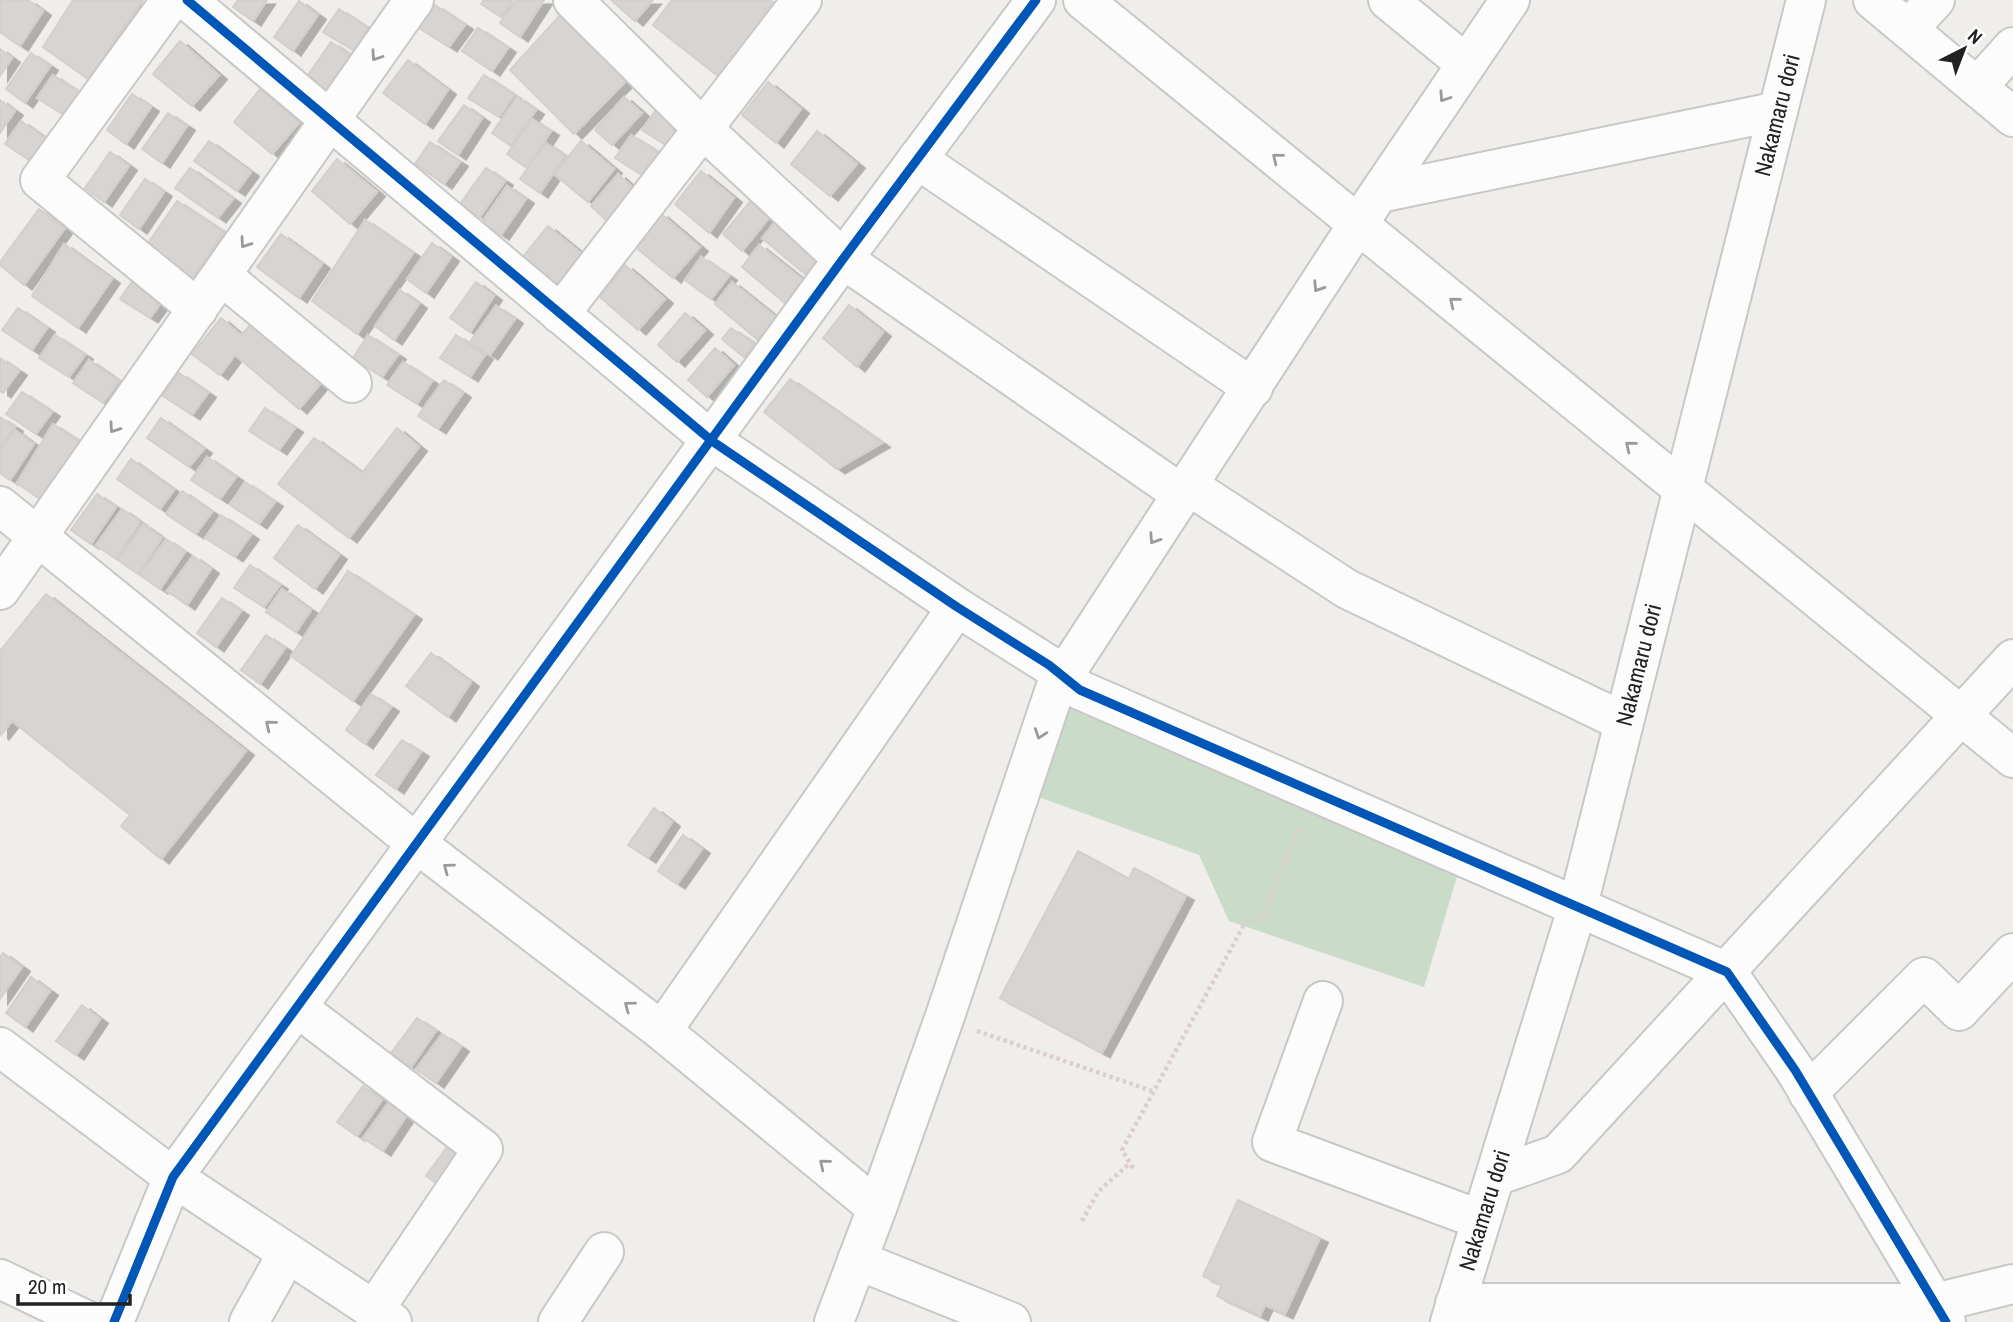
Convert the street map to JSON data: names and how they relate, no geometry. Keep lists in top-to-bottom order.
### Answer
{
  "streets": {
    "street": ["Nakamaru dori"]
  },
  "scale_bar": "20 m",
  "north": "top right"
}
